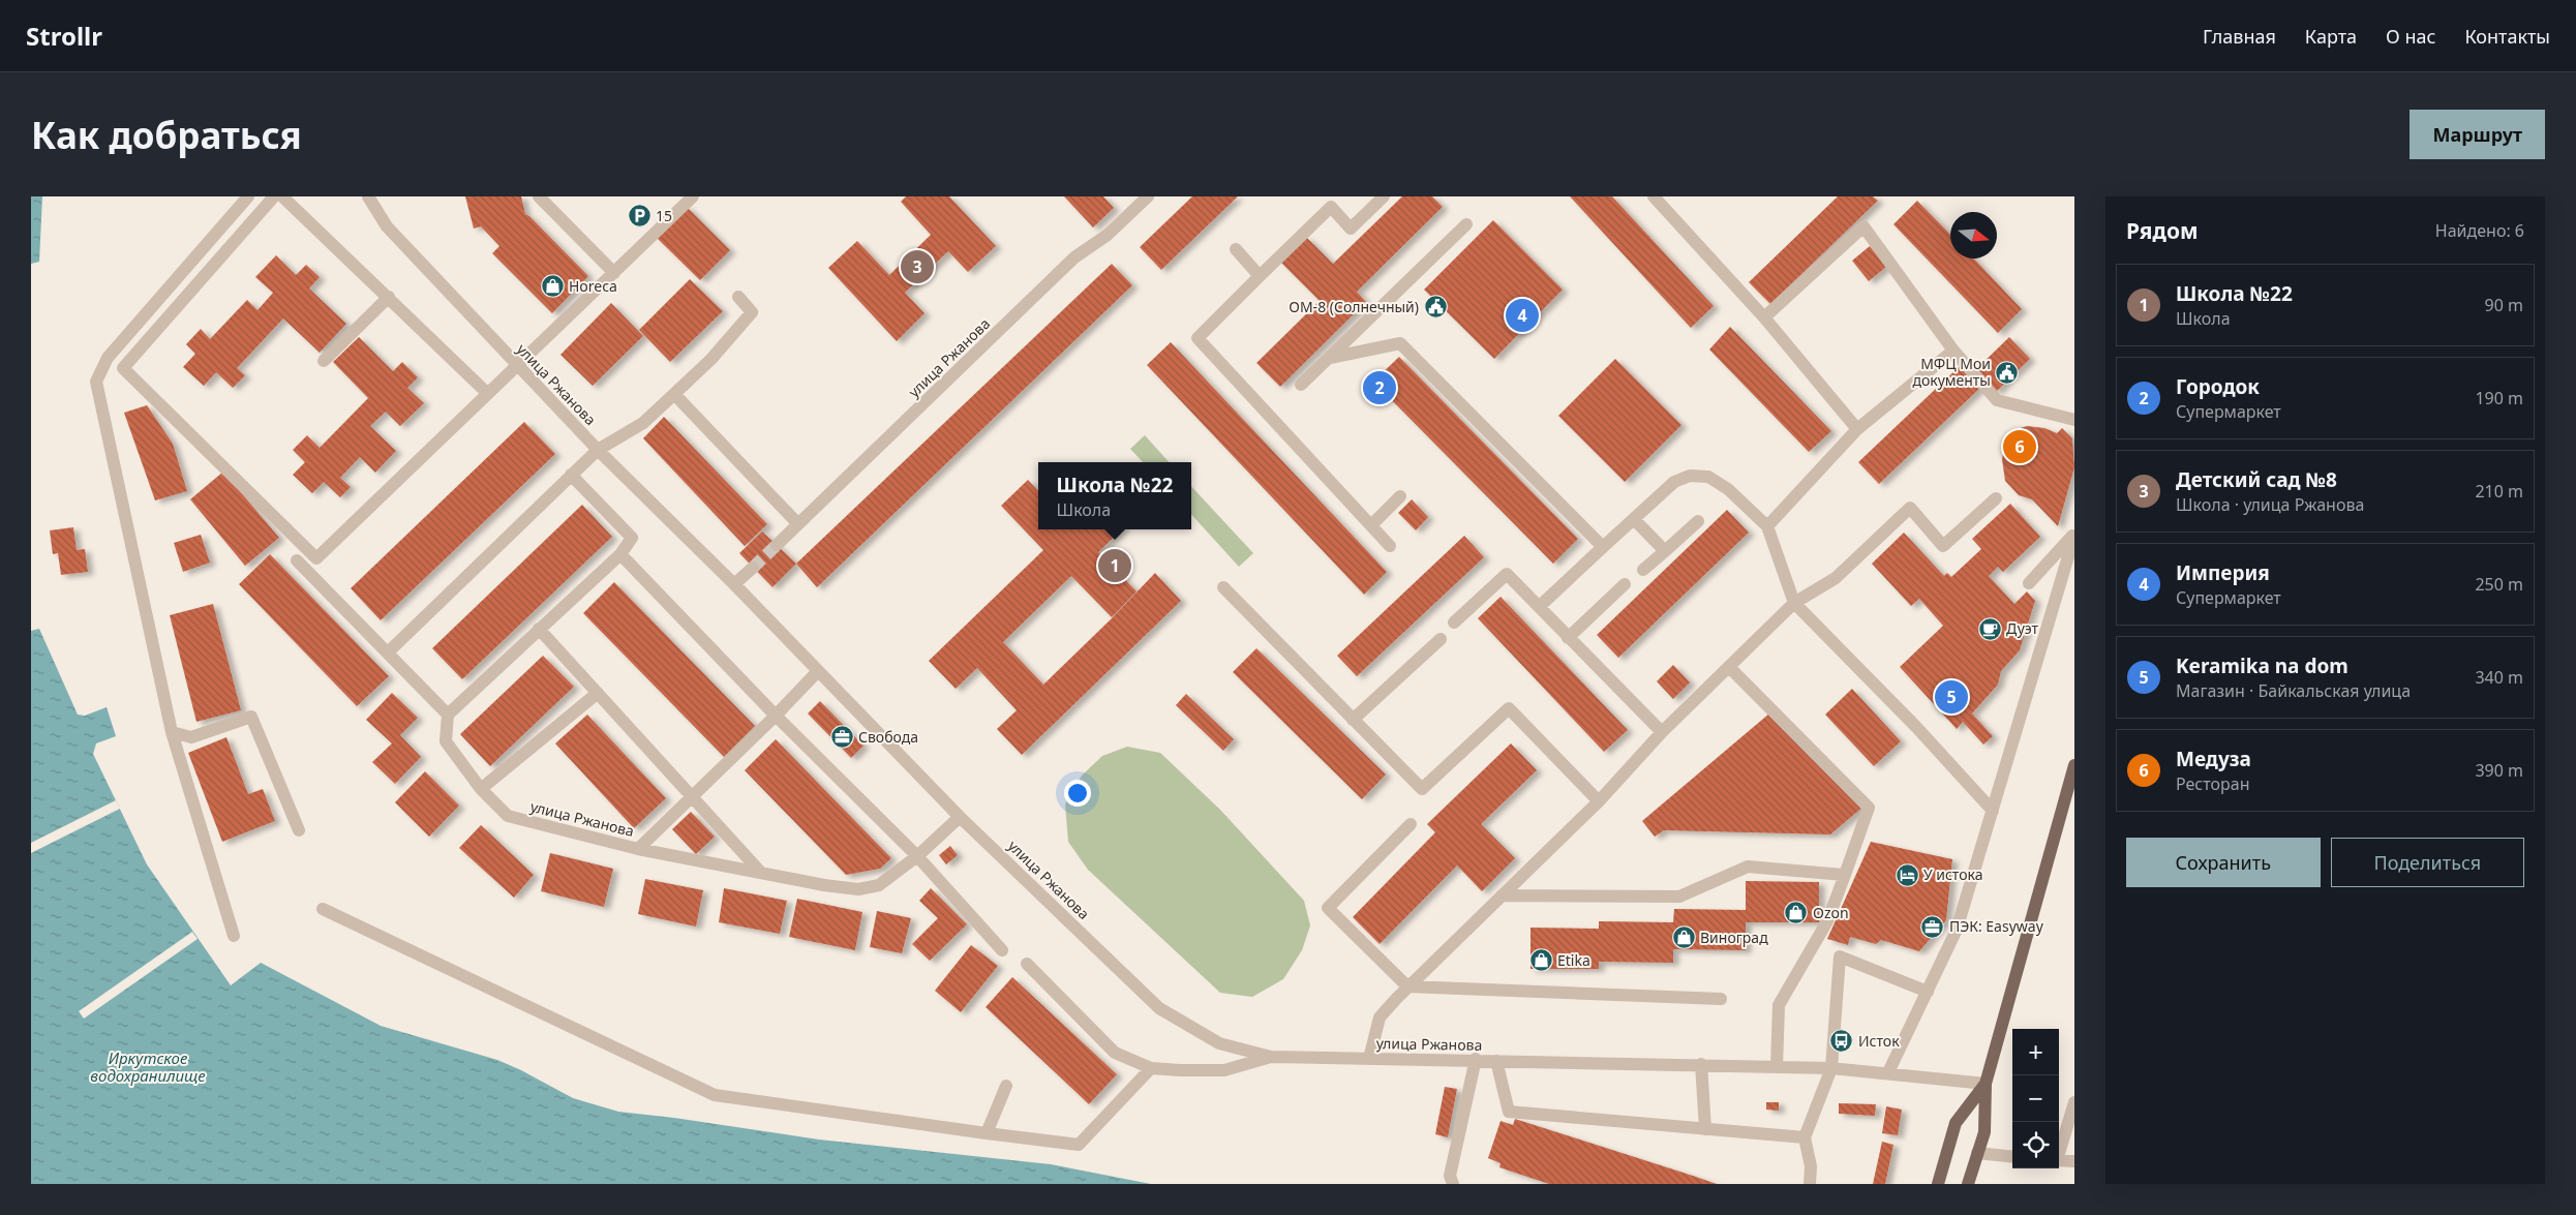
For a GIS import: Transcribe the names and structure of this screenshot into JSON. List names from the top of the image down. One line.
{"streets":{"street":["улица Ржанова"]},"water":["Иркутское водохранилище"],"places":{"parking":["15"],"shop":["Horeca","Ozon","Виноград","Etika"],"public building":["ОМ-8 (Солнечный)","МФЦ Мои документы"],"cafe":["Дуэт"],"office":["Свобода","ПЭК: Easyway"],"hotel":["У истока"],"bus stop":["Исток"]},"north":"right","page":{"header":"Strollr","nav":["Главная","Карта","О нас","Контакты"],"buttons":["Маршрут",["Сохранить","Поделиться"]],"title":"Как добраться","heading":["Рядом","Найдено: 6"],"pins":["3","4","2","6","1","5"],"list":[{"mark":"1","name":"Школа №22","note":"Школа","value":"90 m"},{"mark":"2","name":"Городок","note":"Супермаркет","value":"190 m"},{"mark":"3","name":"Детский сад №8","note":"Школа · улица Ржанова","value":"210 m"},{"mark":"4","name":"Империя","note":"Супермаркет","value":"250 m"},{"mark":"5","name":"Keramika na dom","note":"Магазин · Байкальская улица","value":"340 m"},{"mark":"6","name":"Медуза","note":"Ресторан","value":"390 m"}],"popup":["Школа №22","Школа"],"map_buttons":["+","−"]}}
